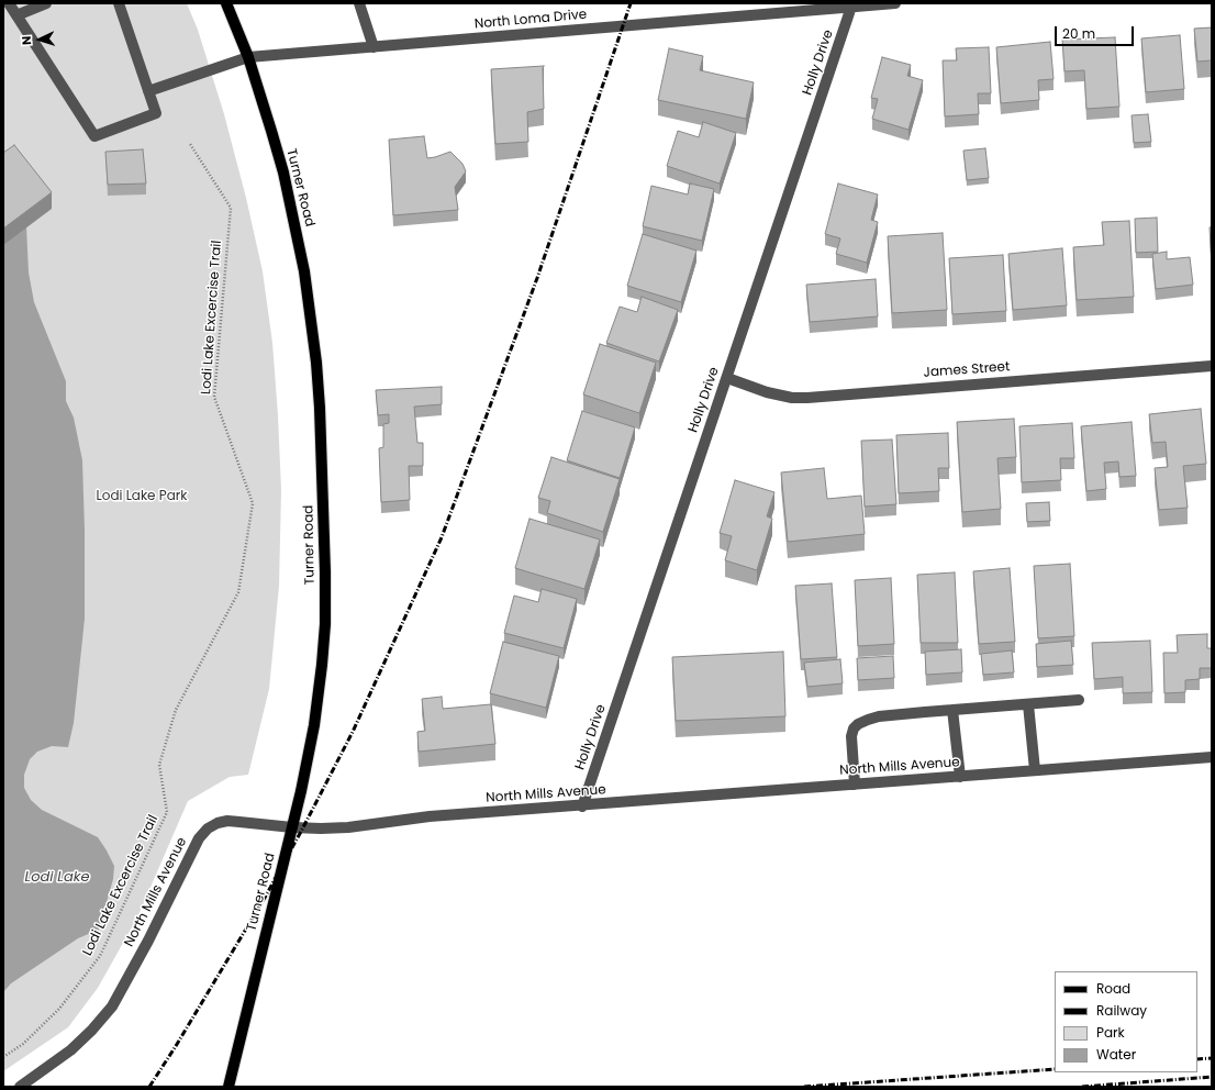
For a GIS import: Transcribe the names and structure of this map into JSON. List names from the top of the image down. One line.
{"streets":{"main road":["Turner Road"],"street":["North Loma Drive","Holly Drive","James Street","North Mills Avenue"],"path":["Lodi Lake Excercise Trail"]},"crossings":[["North Loma Drive","Holly Drive"],["North Loma Drive","Turner Road"],["Holly Drive","James Street"],["Holly Drive","North Mills Avenue"],["Turner Road","North Mills Avenue"]],"water":["Lodi Lake"],"parks":["Lodi Lake Park"],"legend":["Road","Railway","Park","Water"],"scale_bar":"20 m","north":"left"}
